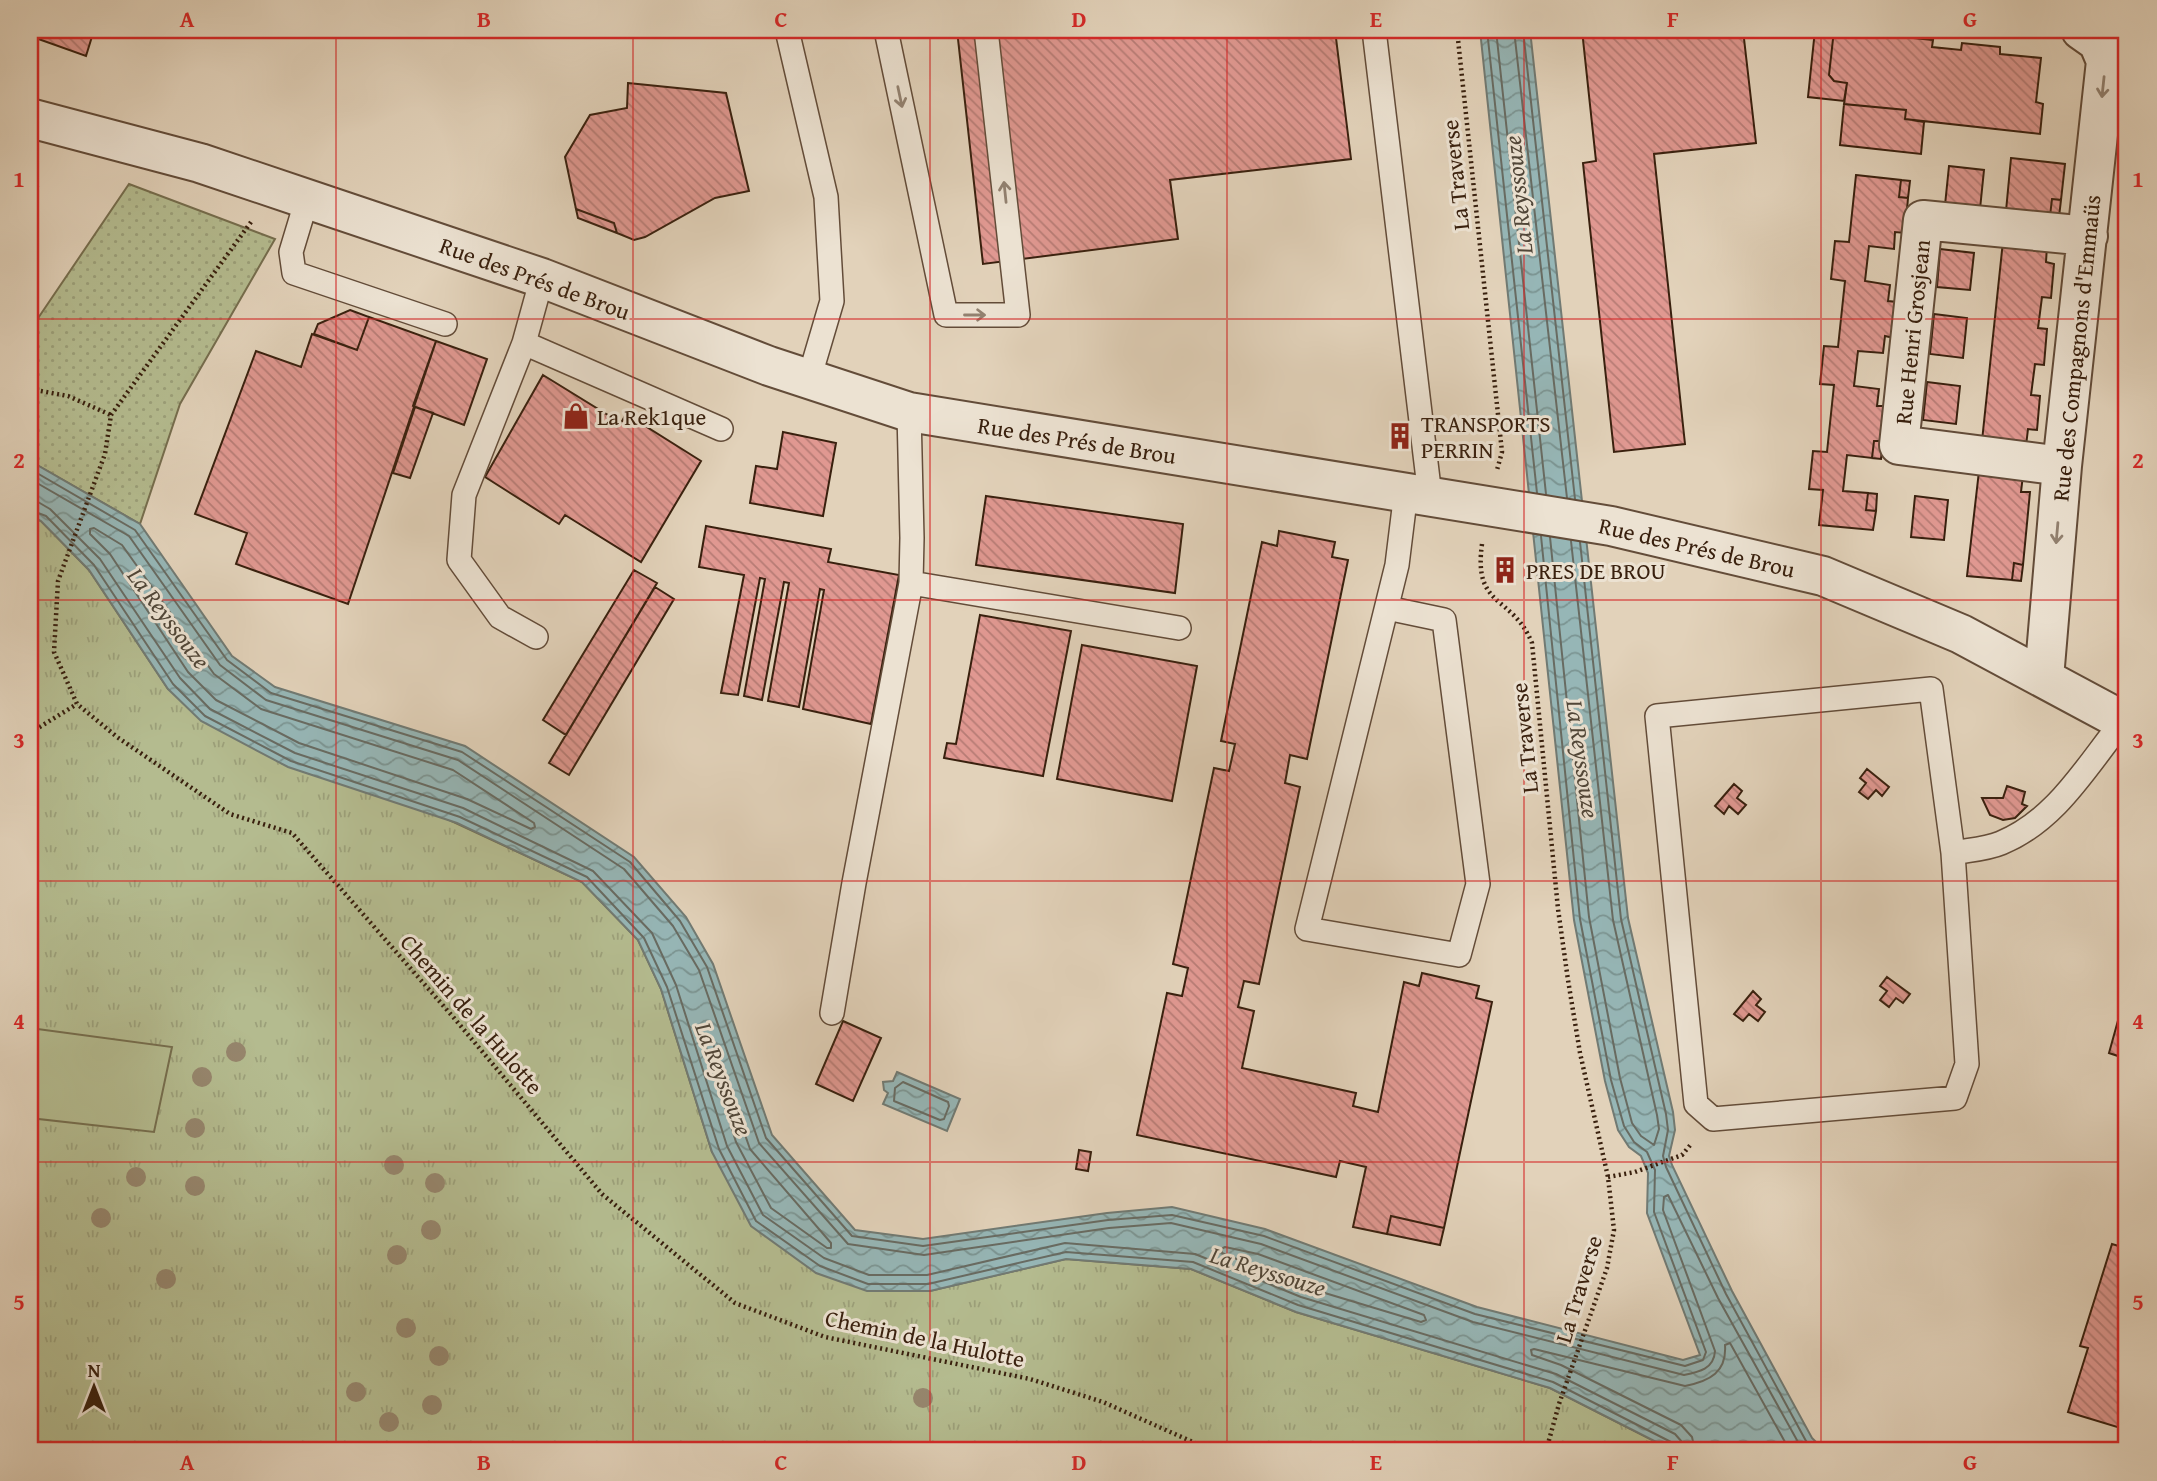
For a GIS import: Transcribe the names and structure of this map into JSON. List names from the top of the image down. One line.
{"streets":{"street":["Rue des Prés de Brou","Rue Henri Grosjean","Rue des Compagnons d'Emmaüs"],"path":["La Traverse","Chemin de la Hulotte"]},"crossings":[["La Traverse","Rue des Prés de Brou"],["Rue des Prés de Brou","Rue des Compagnons d'Emmaüs"],["Rue Henri Grosjean","Rue des Compagnons d'Emmaüs"]],"one_way":["Rue des Compagnons d'Emmaüs"],"water":["La Reyssouze"],"places":{"shop":["La Rek1que"],"building":["TRANSPORTS PERRIN","PRES DE BROU"]},"north":"top","grid":{"columns":["A","B","C","D","E","F","G"],"rows":["1","2","3","4","5"]}}
